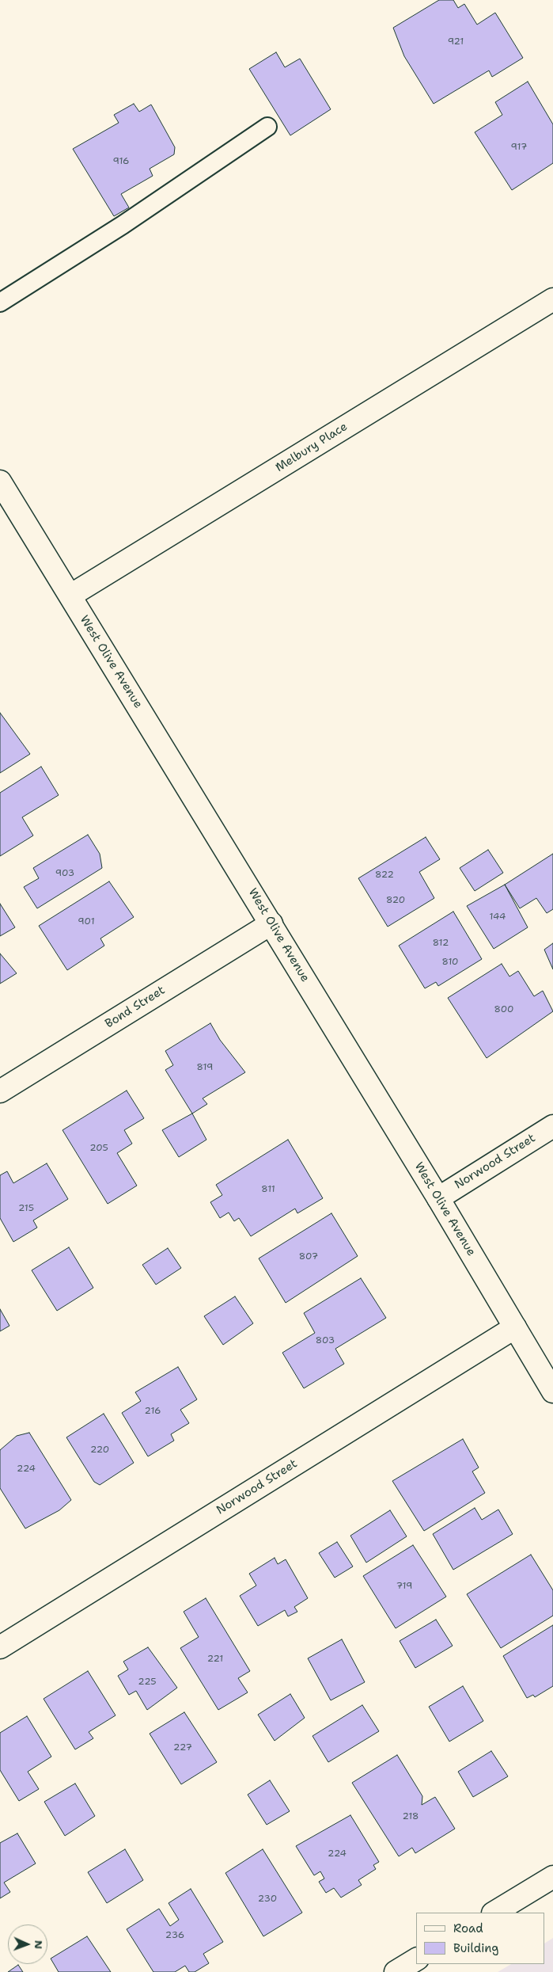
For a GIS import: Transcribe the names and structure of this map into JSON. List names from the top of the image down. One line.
{"streets":{"street":["Melbury Place","West Olive Avenue","Bond Street","Norwood Street"]},"crossings":[["Melbury Place","West Olive Avenue"],["West Olive Avenue","Bond Street"],["West Olive Avenue","Norwood Street"]],"house_numbers":["921","917","916","903","822","820","144","901","812","810","800","819","205","811","215","807","803","216","220","224","719","221","225","227","218","224","230","236"],"legend":["Road","Building"],"north":"right"}
